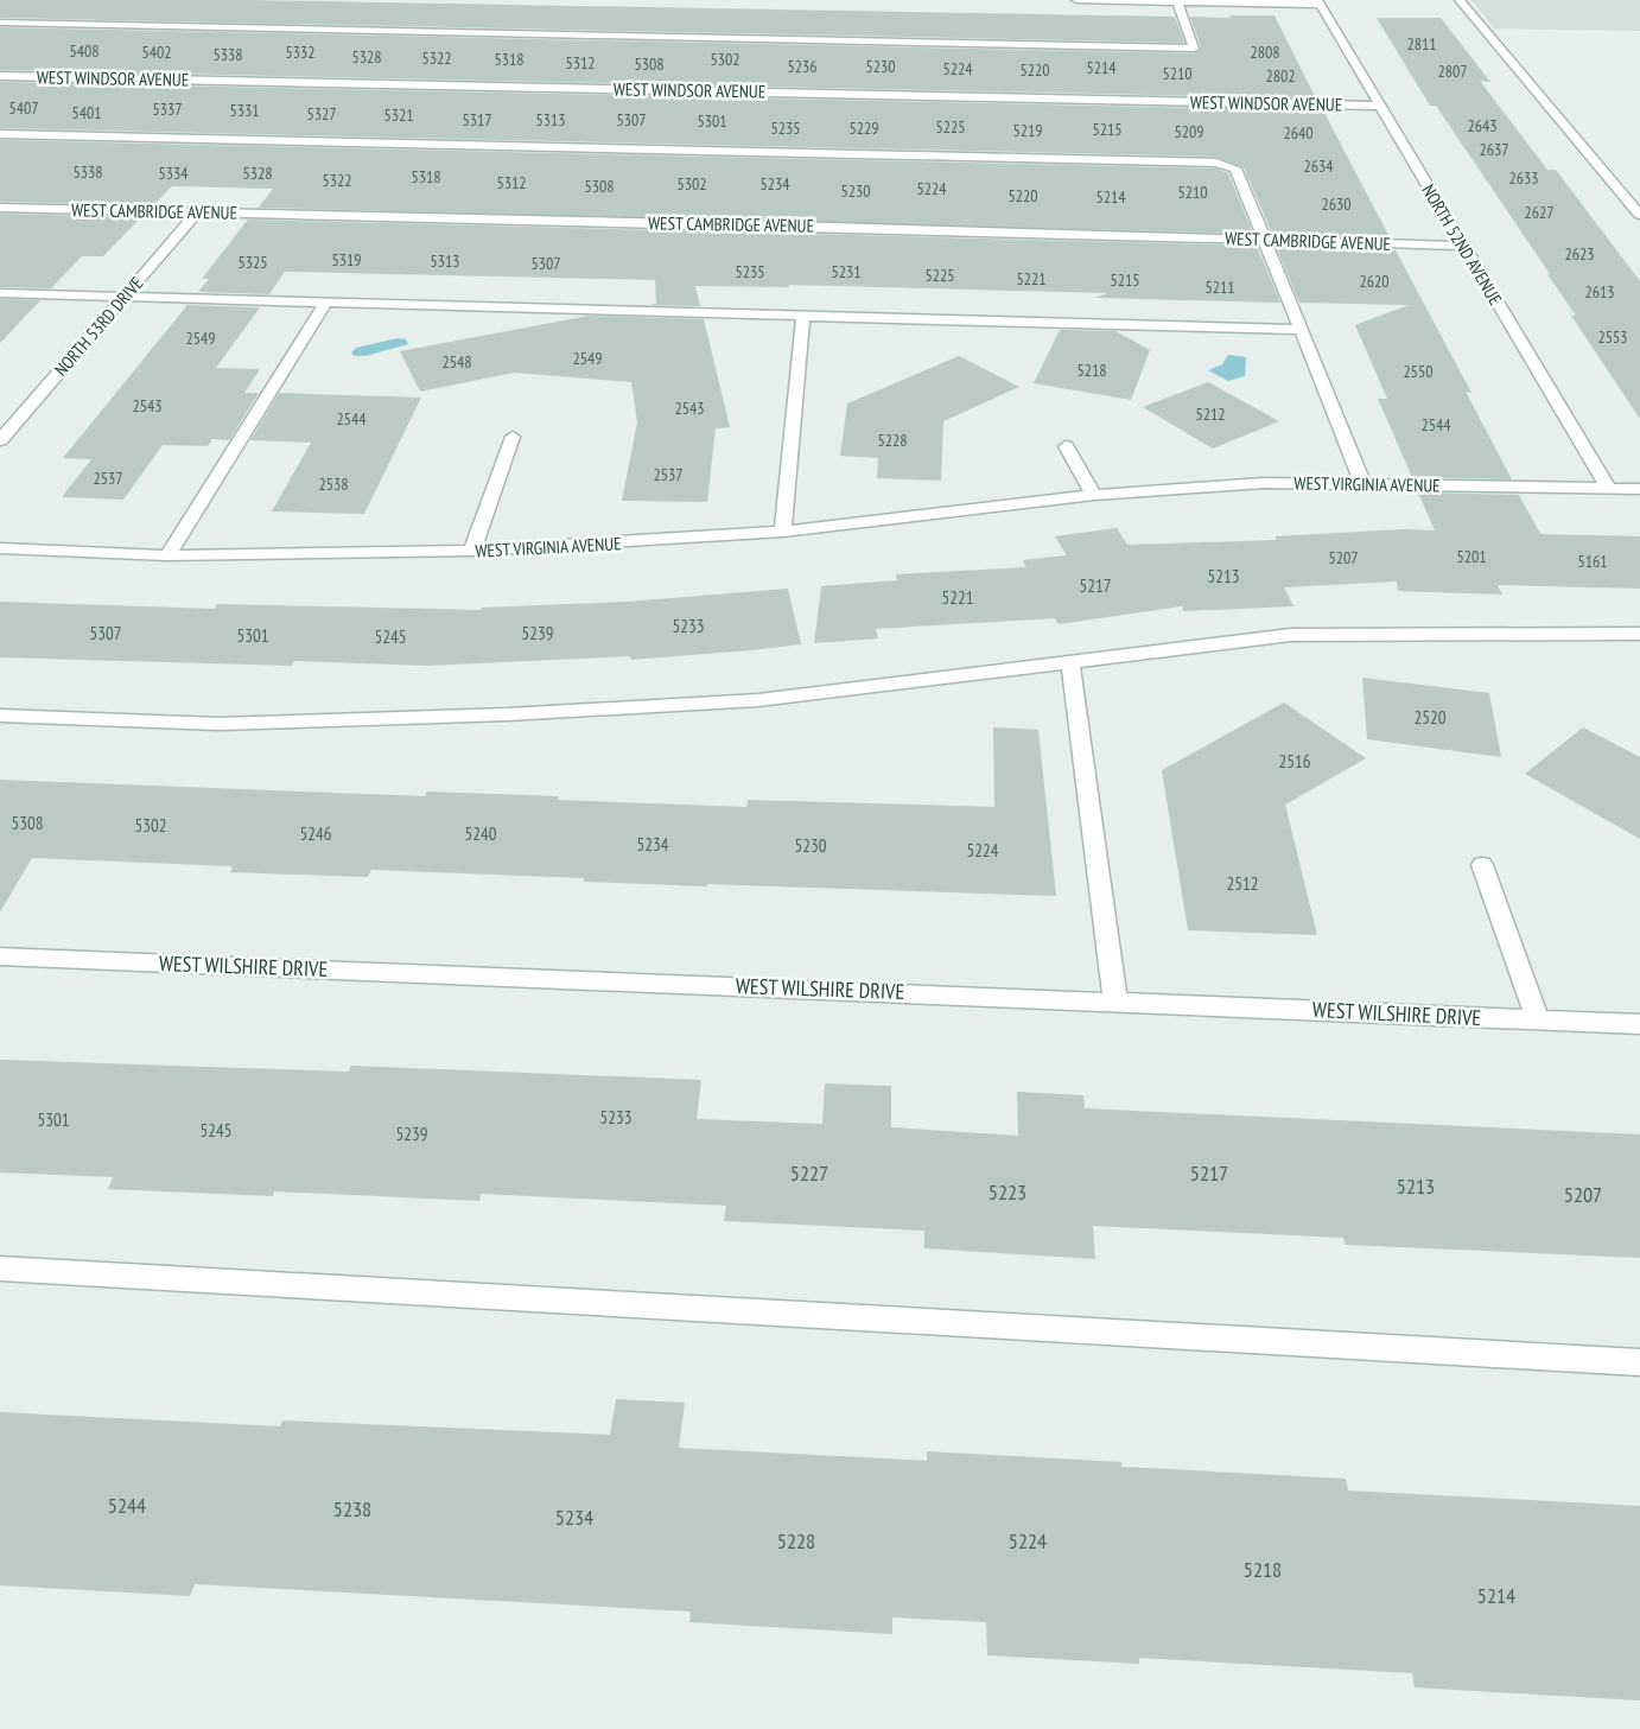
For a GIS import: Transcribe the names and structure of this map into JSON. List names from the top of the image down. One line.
{"streets":{"street":["WEST WINDSOR AVENUE","WEST CAMBRIDGE AVENUE","NORTH 52ND AVENUE","NORTH 53RD DRIVE","WEST VIRGINIA AVENUE","WEST WILSHIRE DRIVE"]},"crossings":[["WEST WINDSOR AVENUE","NORTH 52ND AVENUE"],["WEST CAMBRIDGE AVENUE","NORTH 52ND AVENUE"],["WEST CAMBRIDGE AVENUE","NORTH 53RD DRIVE"],["NORTH 52ND AVENUE","WEST VIRGINIA AVENUE"]],"house_numbers":["2811","5408","5402","5332","2808","5338","5328","5322","5318","5302","5312","5308","5236","5230","5214","5224","5220","2807","5210","2802","5407","5337","5331","5401","5327","5321","5317","5313","5307","5301","2643","5225","5235","5229","5215","5219","5209","2640","2637","2634","5338","5334","5328","5318","2633","5322","5312","5302","5234","5308","5224","5230","5210","5220","5214","2630","2627","2623","5319","5313","5325","5307","5235","5231","5225","5221","5215","2620","5211","2613","2553","2549","2549","2548","5218","2550","2543","2543","5212","2544","2544","5228","2537","2537","2538","5201","5207","5161","5213","5217","5221","5233","5307","5239","5301","5245","2520","2516","5308","5302","5246","5240","5234","5230","5224","2512","5233","5301","5245","5239","5227","5217","5213","5223","5207","5244","5238","5234","5228","5224","5218","5214"]}
